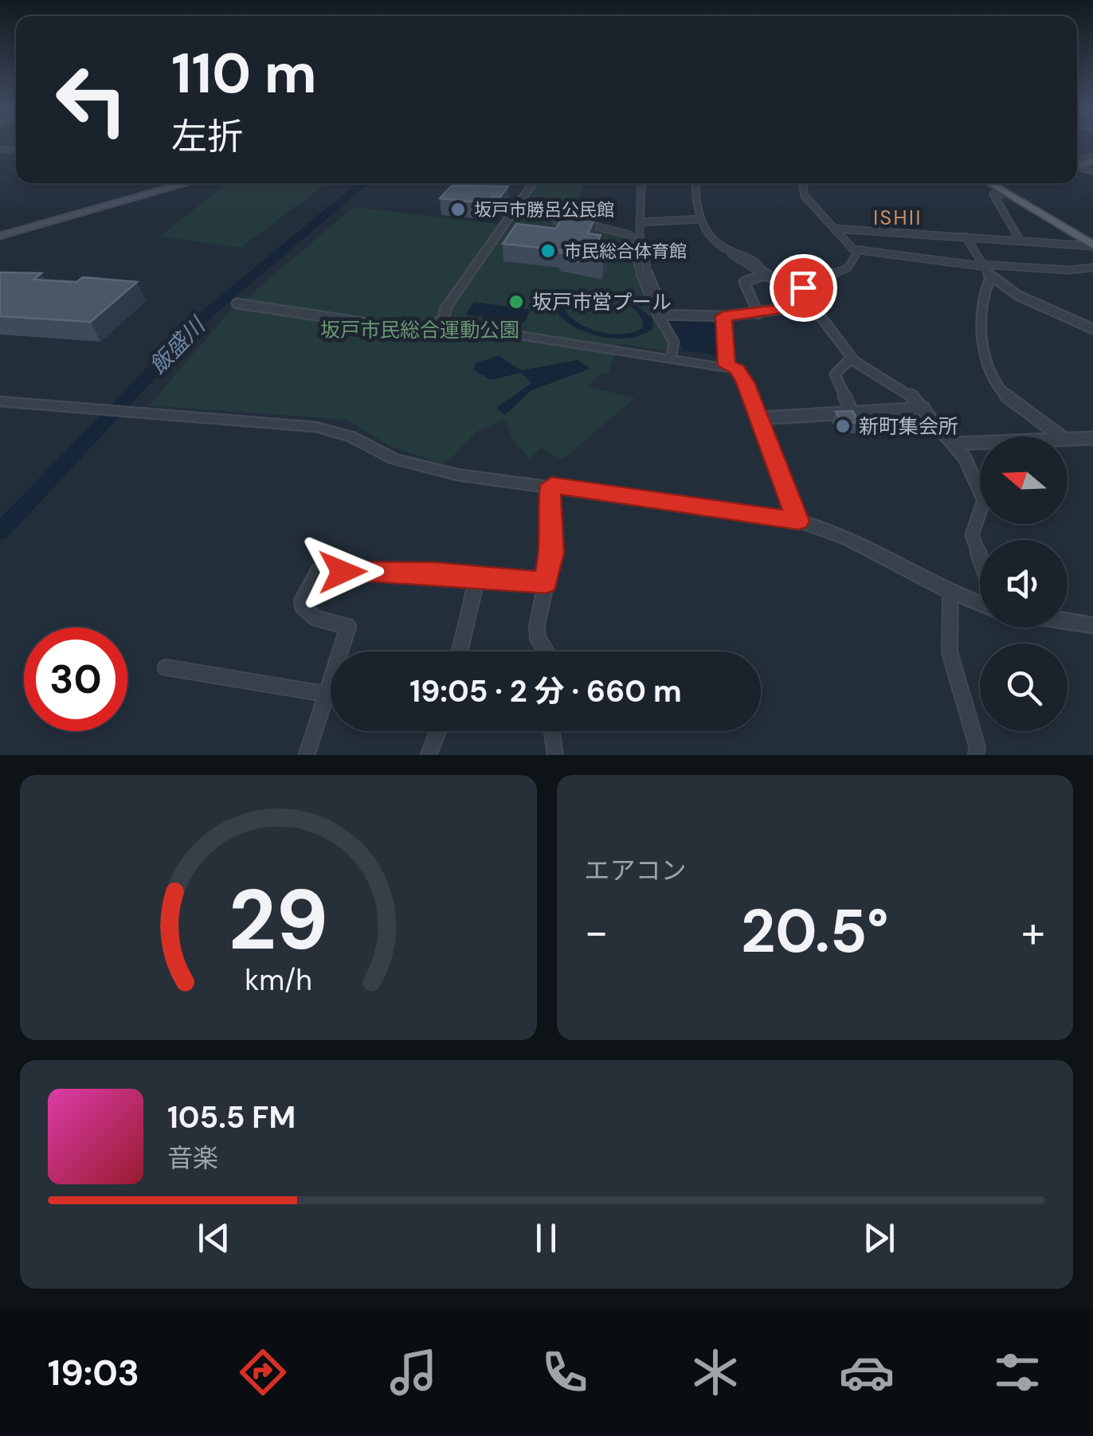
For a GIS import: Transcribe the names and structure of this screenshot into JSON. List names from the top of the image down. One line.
{"districts":["ISHII"],"water":["飯盛川"],"parks":["坂戸市民総合運動公園"],"places":["坂戸市勝呂公民館","市民総合体育館","坂戸市営プール","新町集会所"],"north":"left","page":{"turn":["110 m","左折"],"limit":"30","trip":"19:05 · 2 分 · 660 m","tile":"エアコン","heat":["−","20.5°","+"],"song":["105.5 FM","音楽"],"tabs":"19:03","gauge":["29","km/h"]}}
